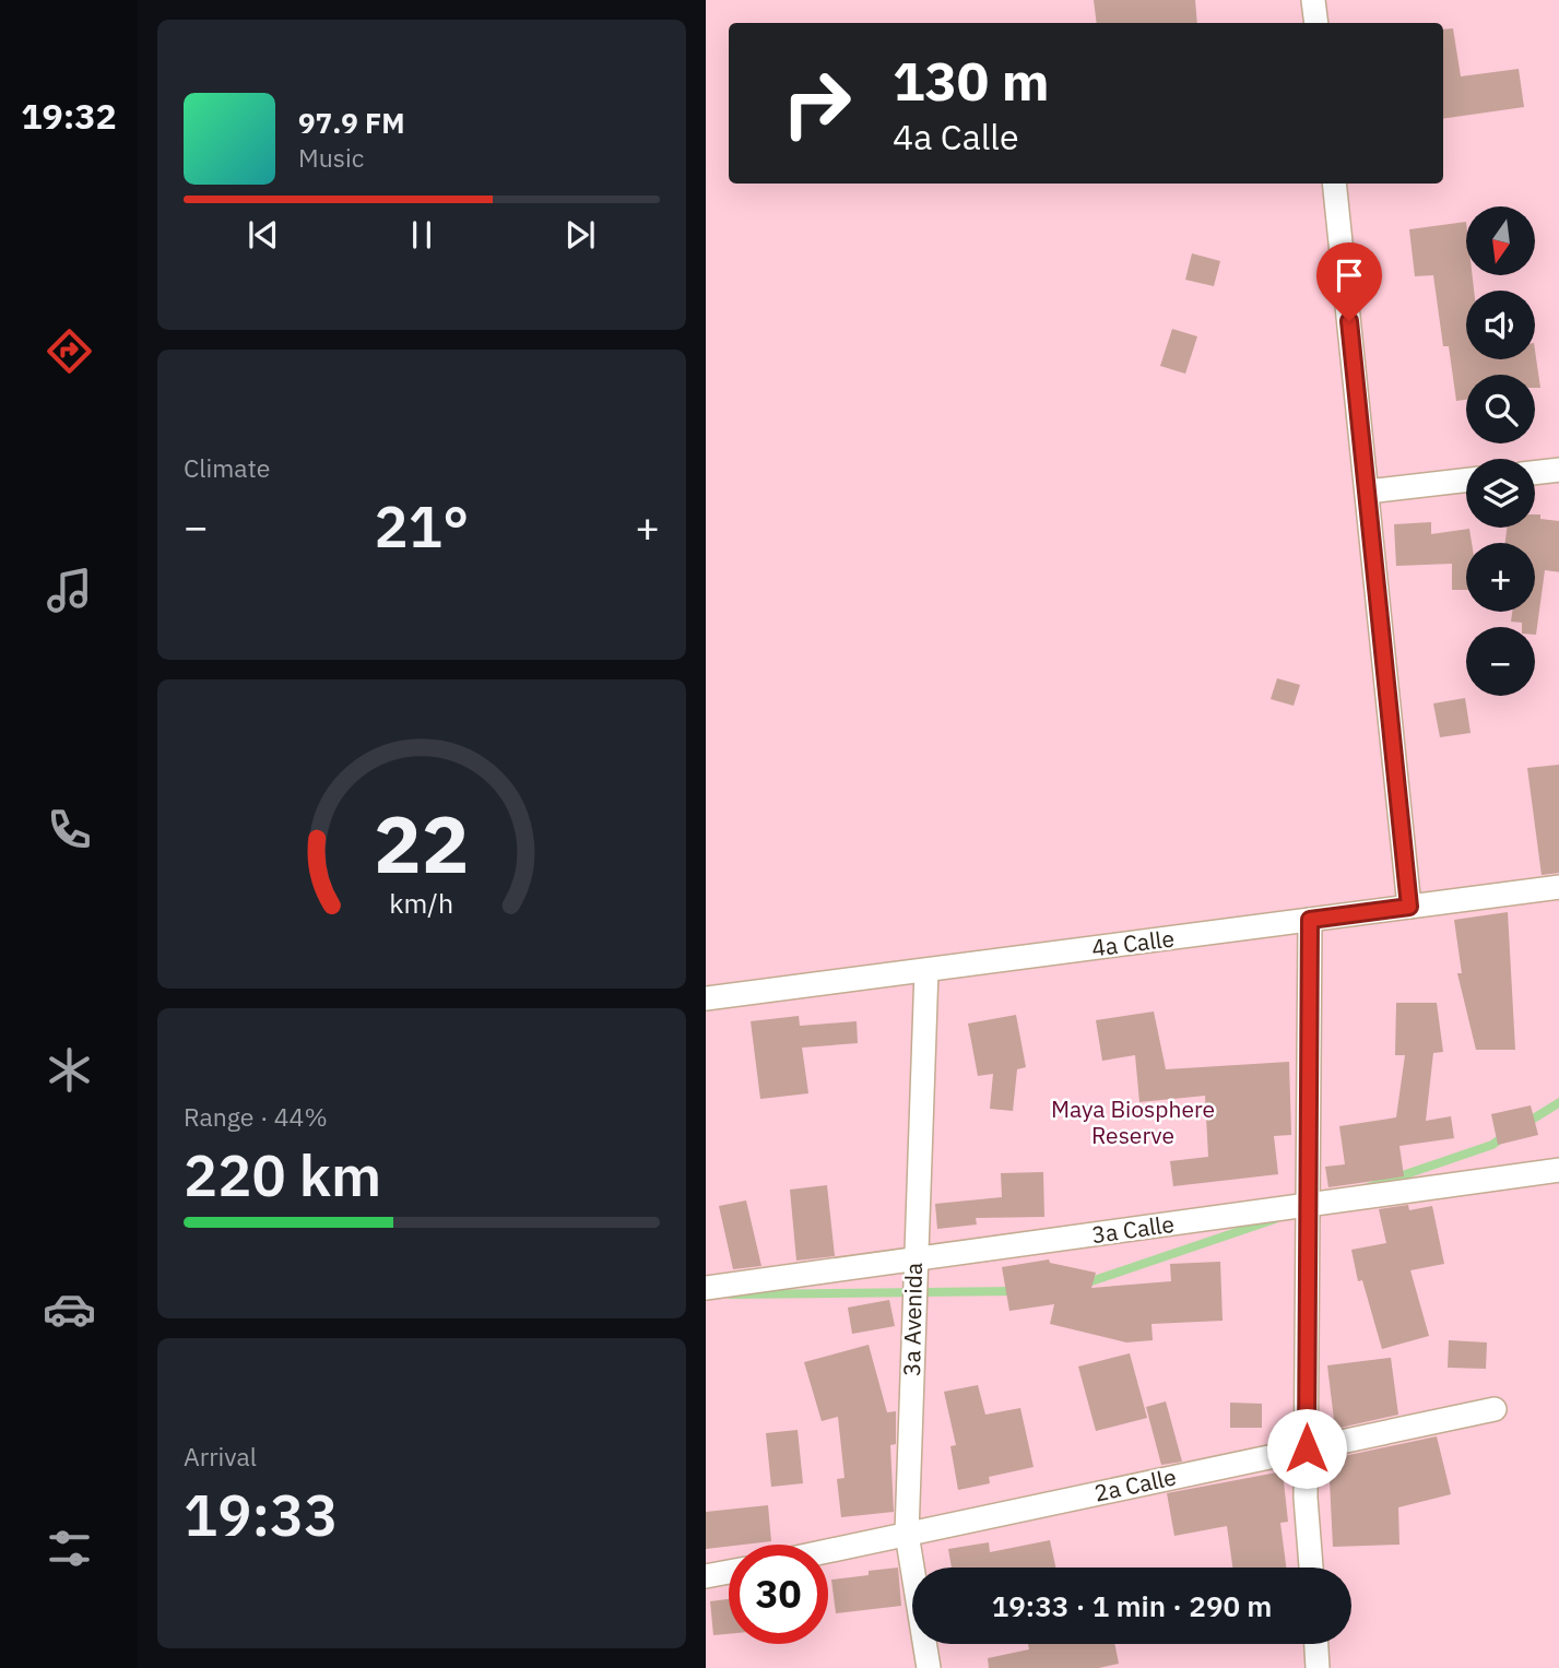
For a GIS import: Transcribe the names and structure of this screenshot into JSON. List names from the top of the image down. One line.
{"streets":{"street":["4a Calle","3a Calle","3a Avenida","2a Calle"]},"crossings":[["4a Calle","3a Avenida"],["3a Calle","3a Avenida"],["3a Avenida","2a Calle"]],"parks":["Maya Biosphere Reserve"],"north":"bottom","page":{"tabs":"19:32","turn":["130 m","4a Calle"],"song":["97.9 FM","Music"],"map_buttons":["+","−"],"tile":["Climate",["Range · 44%","220 km"],["Arrival","19:33"]],"heat":["−","21°","+"],"limit":"30","trip":"19:33 · 1 min · 290 m","gauge":["22","km/h"]}}
